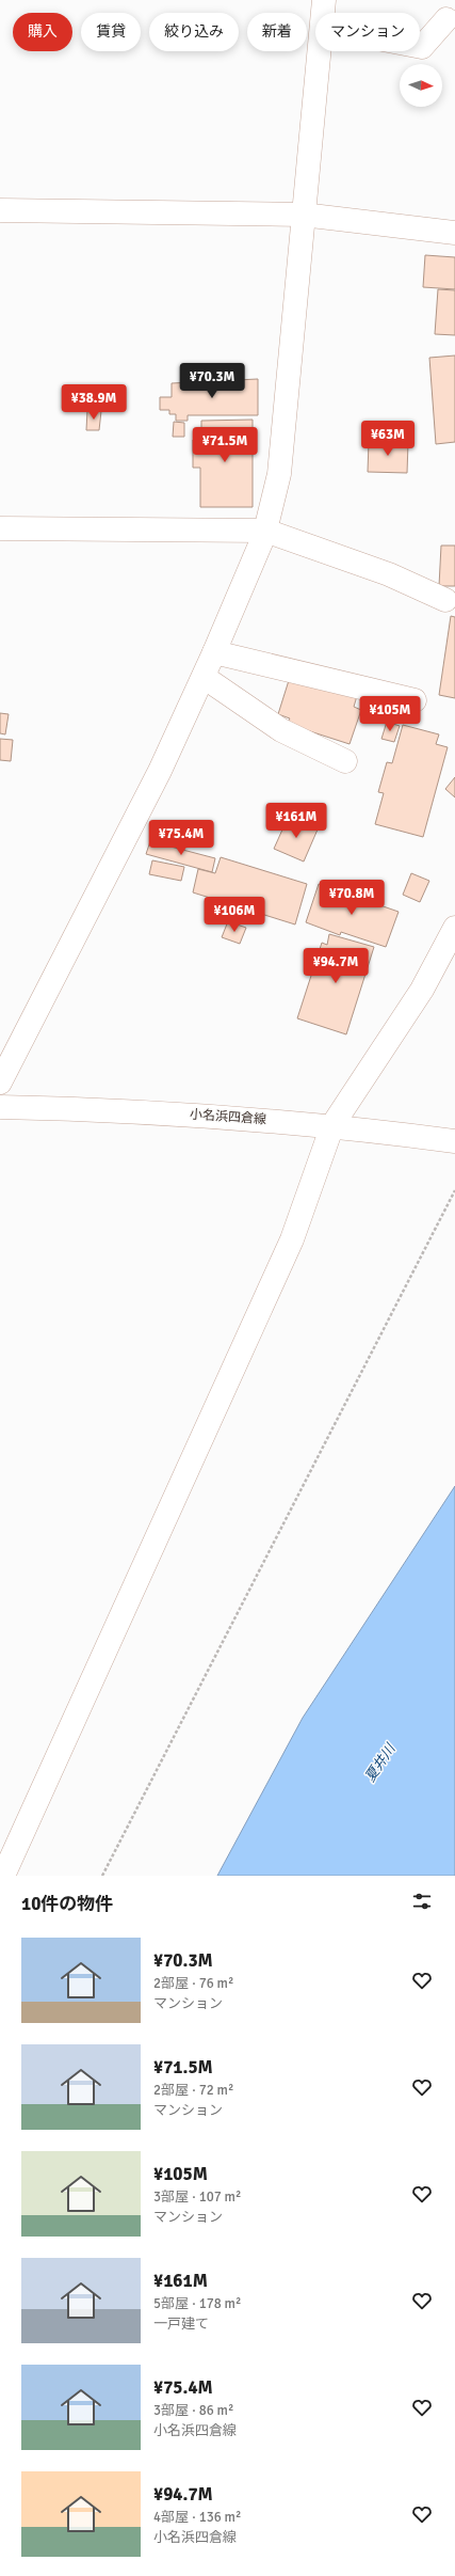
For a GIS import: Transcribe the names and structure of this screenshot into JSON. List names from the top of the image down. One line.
{"streets":{"street":["小名浜四倉線"]},"water":["夏井川"],"north":"right","page":{"chip":["購入","賃貸","絞り込み","新着","マンション"],"price":["¥70.3M","¥38.9M","¥63M","¥71.5M","¥105M","¥161M","¥75.4M","¥70.8M","¥106M","¥94.7M"],"heading":"10件の物件","list":[{"name":"¥70.3M","note":"2部屋 · 76 m² · マンション"},{"name":"¥71.5M","note":"2部屋 · 72 m² · マンション"},{"name":"¥105M","note":"3部屋 · 107 m² · マンション"},{"name":"¥161M","note":"5部屋 · 178 m² · 一戸建て"},{"name":"¥75.4M","note":"3部屋 · 86 m² · 小名浜四倉線"},{"name":"¥94.7M","note":"4部屋 · 136 m² · 小名浜四倉線"}]}}
